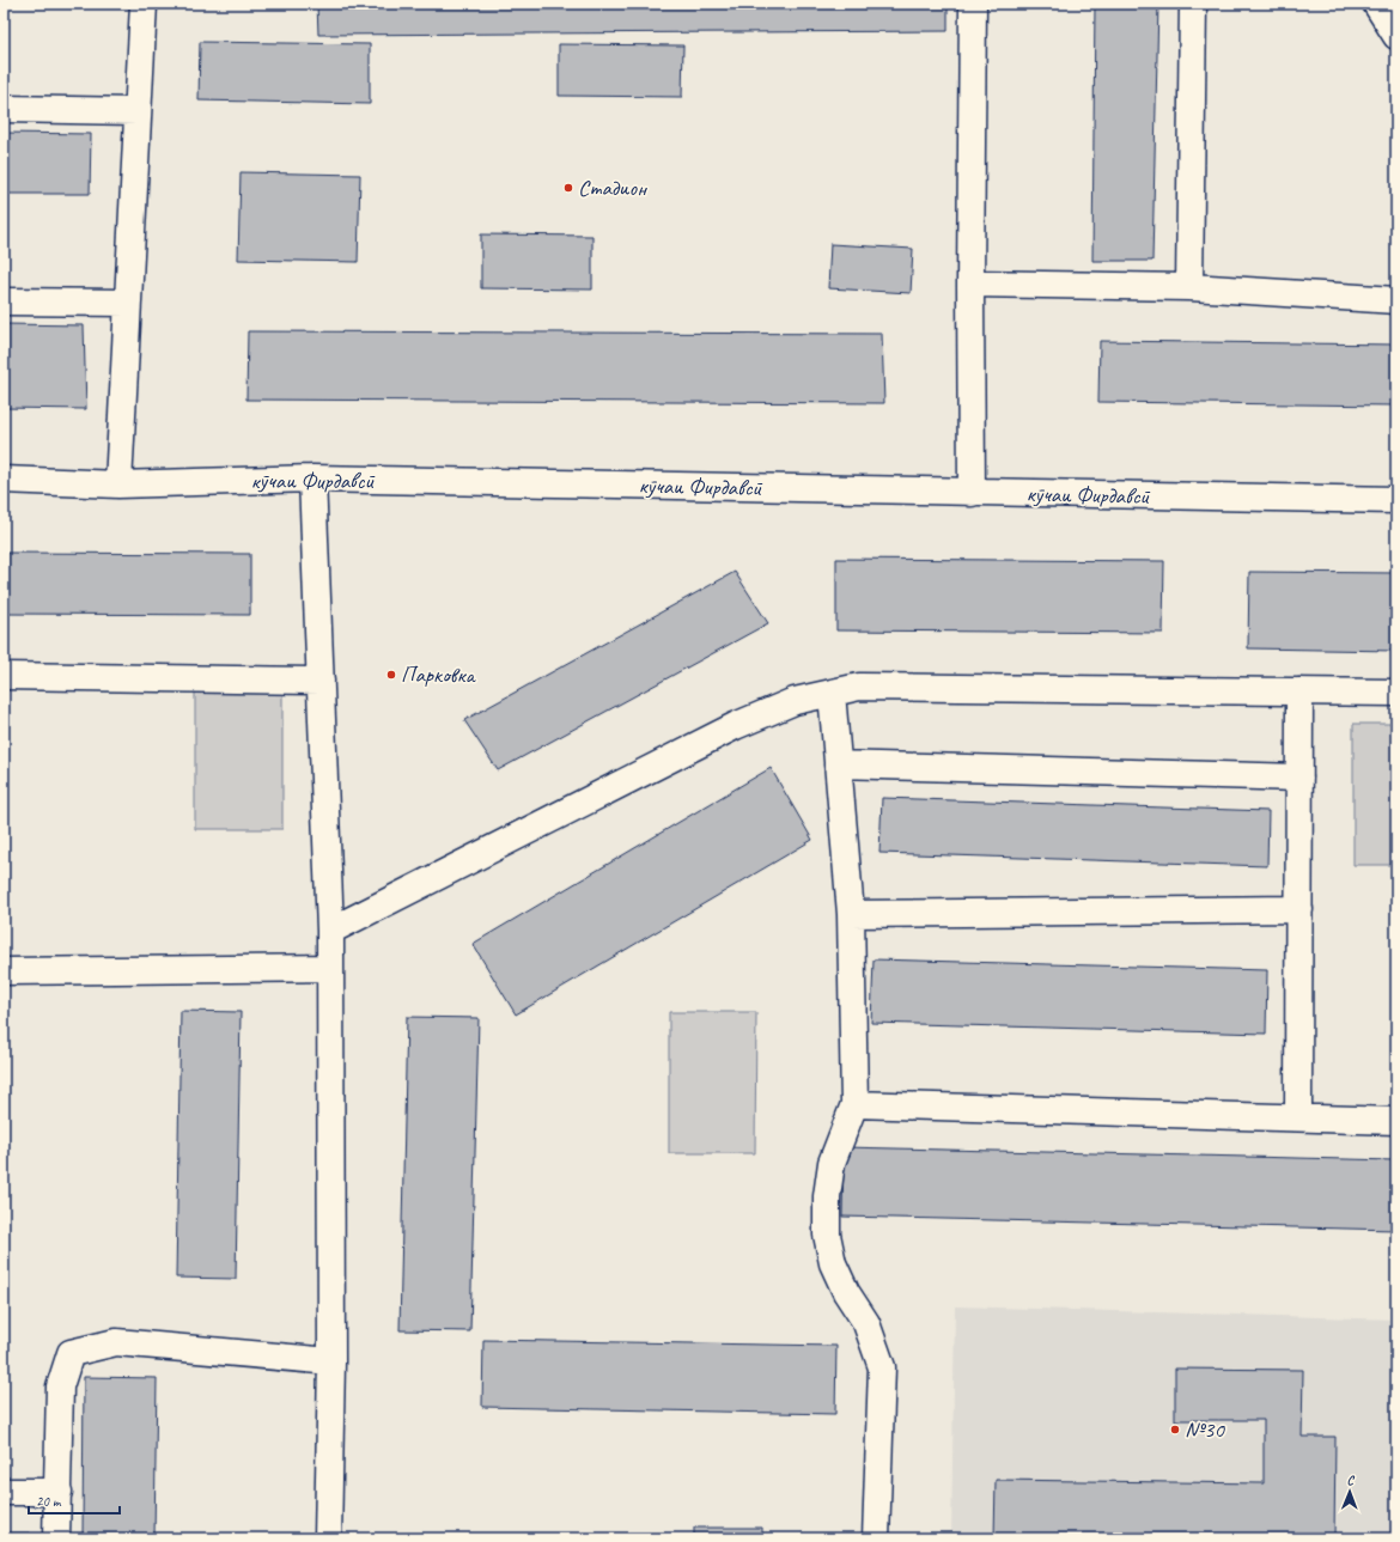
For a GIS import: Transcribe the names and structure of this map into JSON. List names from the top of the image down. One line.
{"streets":{"street":["кӯчаи Фирдавсӣ"]},"places":["Стадион","Парковка","№30"],"scale_bar":"20 m","north":"top"}
